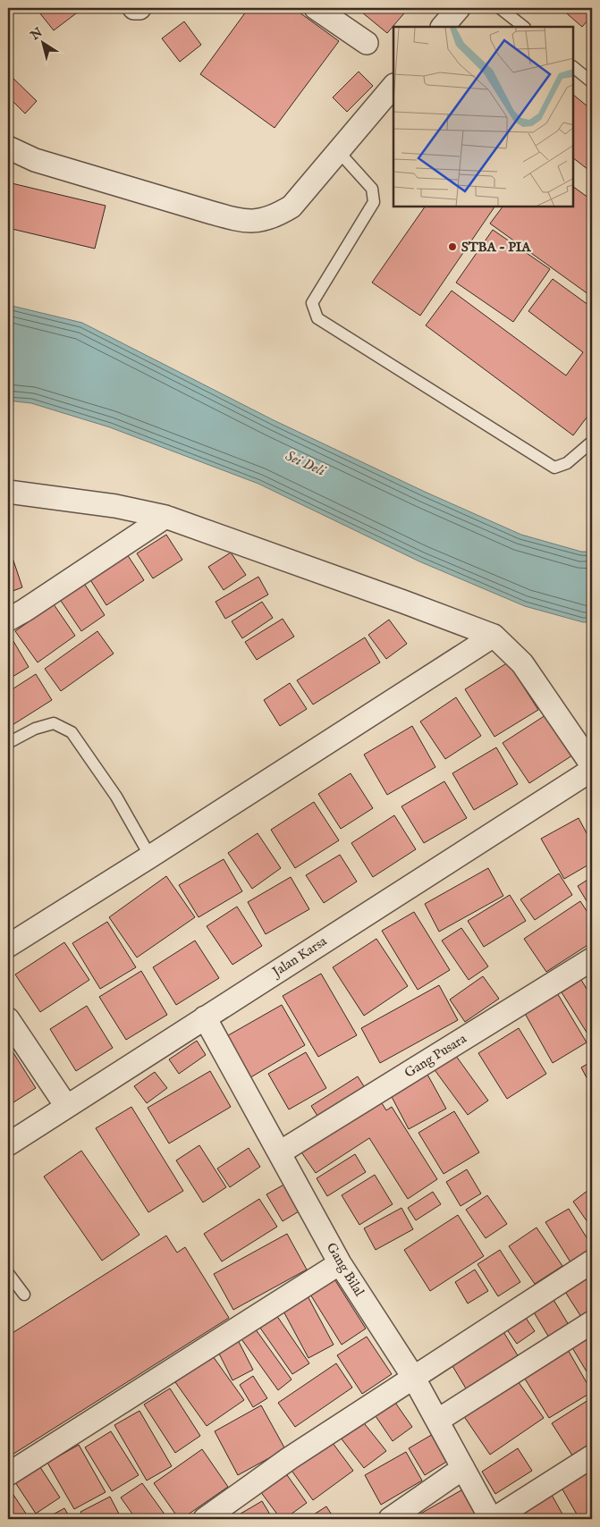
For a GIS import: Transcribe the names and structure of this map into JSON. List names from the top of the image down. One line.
{"streets":{"street":["Jalan Karsa","Gang Pusara","Gang Bilal"]},"crossings":[["Jalan Karsa","Gang Bilal"],["Gang Pusara","Gang Bilal"]],"water":["Sei Deli"],"places":["STBA - PIA"],"north":"top left"}
